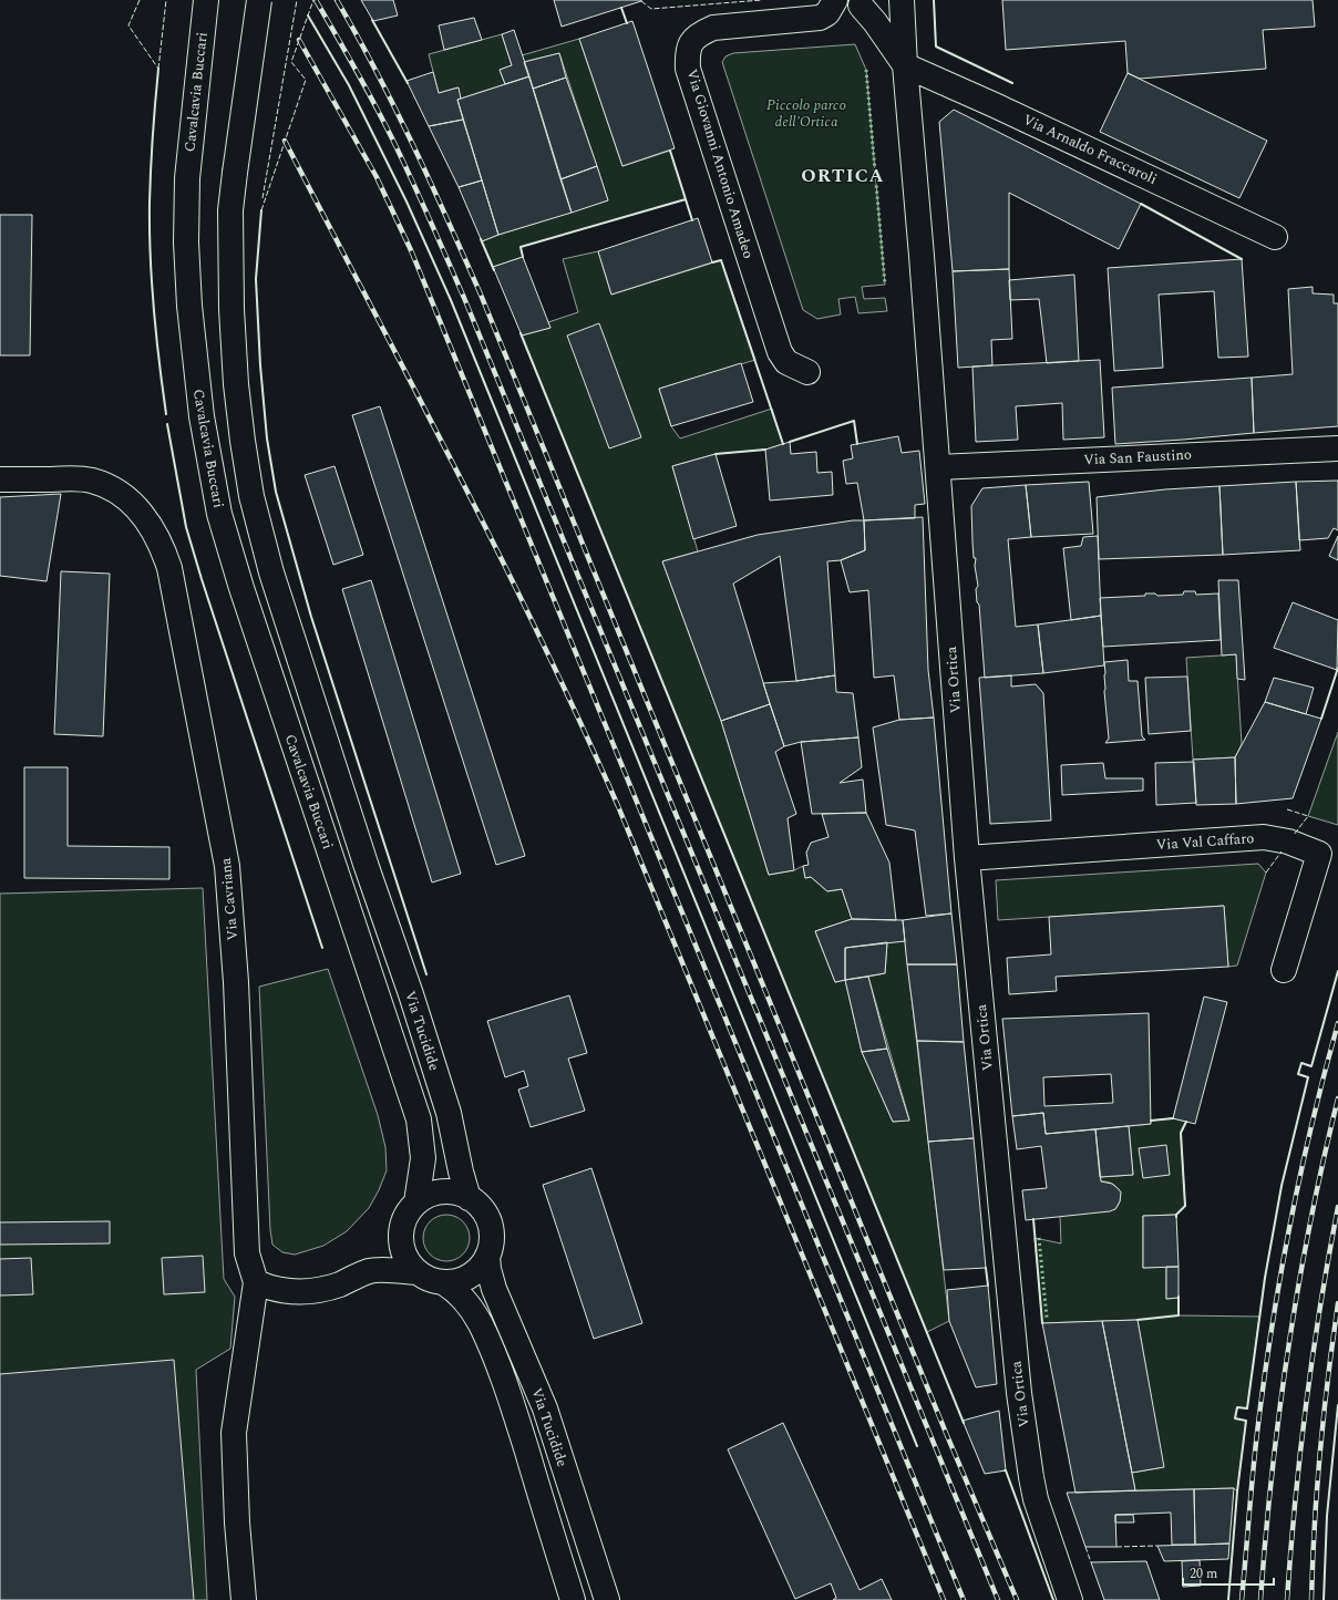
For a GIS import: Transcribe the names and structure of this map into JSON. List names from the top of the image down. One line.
{"streets":{"street":["Cavalcavia Buccari","Via Arnaldo Fraccaroli","Via Giovanni Antonio Amadeo","Via San Faustino","Via Ortica","Via Val Caffaro","Via Cavriana","Via Tucidide"]},"crossings":[["Cavalcavia Buccari","Via Tucidide"],["Via Arnaldo Fraccaroli","Via Giovanni Antonio Amadeo"],["Via Giovanni Antonio Amadeo","Via San Faustino"],["Via Giovanni Antonio Amadeo","Via Ortica"],["Via San Faustino","Via Ortica"],["Via Ortica","Via Val Caffaro"]],"districts":["ORTICA"],"parks":["Piccolo parco dell'Ortica"],"scale_bar":"20 m"}
